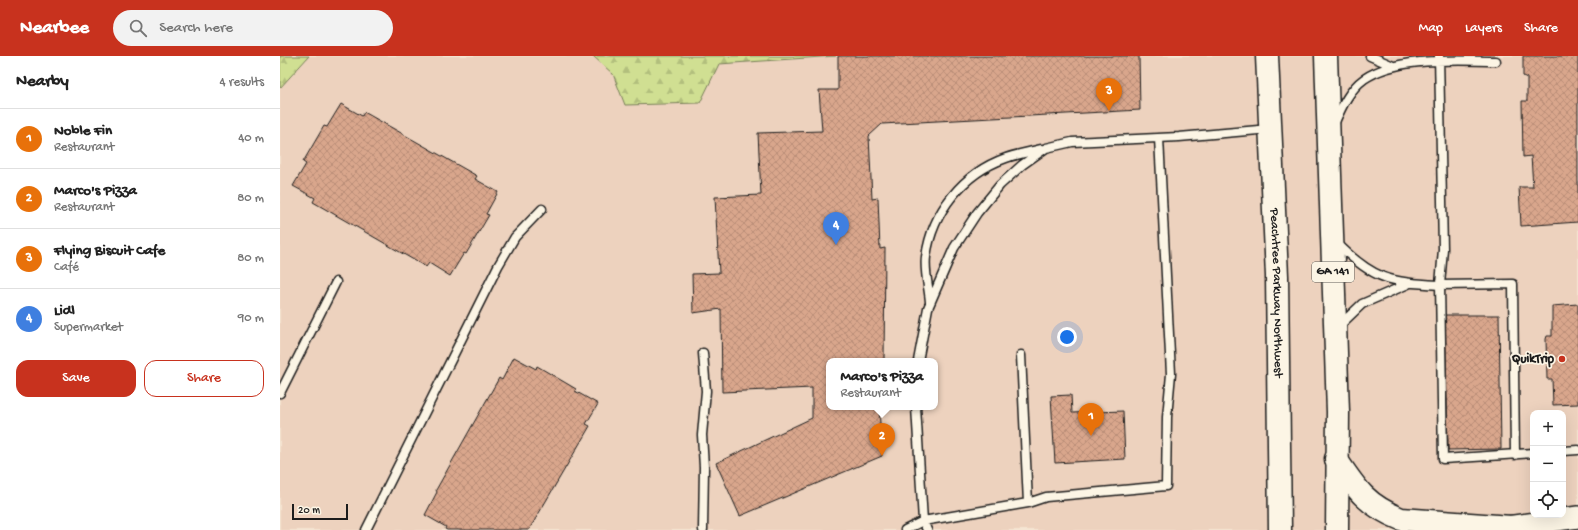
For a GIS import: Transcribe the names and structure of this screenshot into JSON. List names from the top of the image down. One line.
{"streets":{"highway":["GA 141","Peachtree Parkway Northwest"]},"places":["QuikTrip"],"scale_bar":"20 m","page":{"header":"Nearbee","search":"Search here","nav":["Map","Layers","Share"],"heading":["Nearby","4 results"],"pins":["3","4","1","2"],"list":[{"mark":"1","name":"Noble Fin","note":"Restaurant","value":"40 m"},{"mark":"2","name":"Marco's Pizza","note":"Restaurant","value":"80 m"},{"mark":"3","name":"Flying Biscuit Cafe","note":"Café","value":"80 m"},{"mark":"4","name":"Lidl","note":"Supermarket","value":"90 m"}],"buttons":["Save","Share"],"popup":["Marco's Pizza","Restaurant"],"map_buttons":["+","−"],"scale":"20 m"}}
